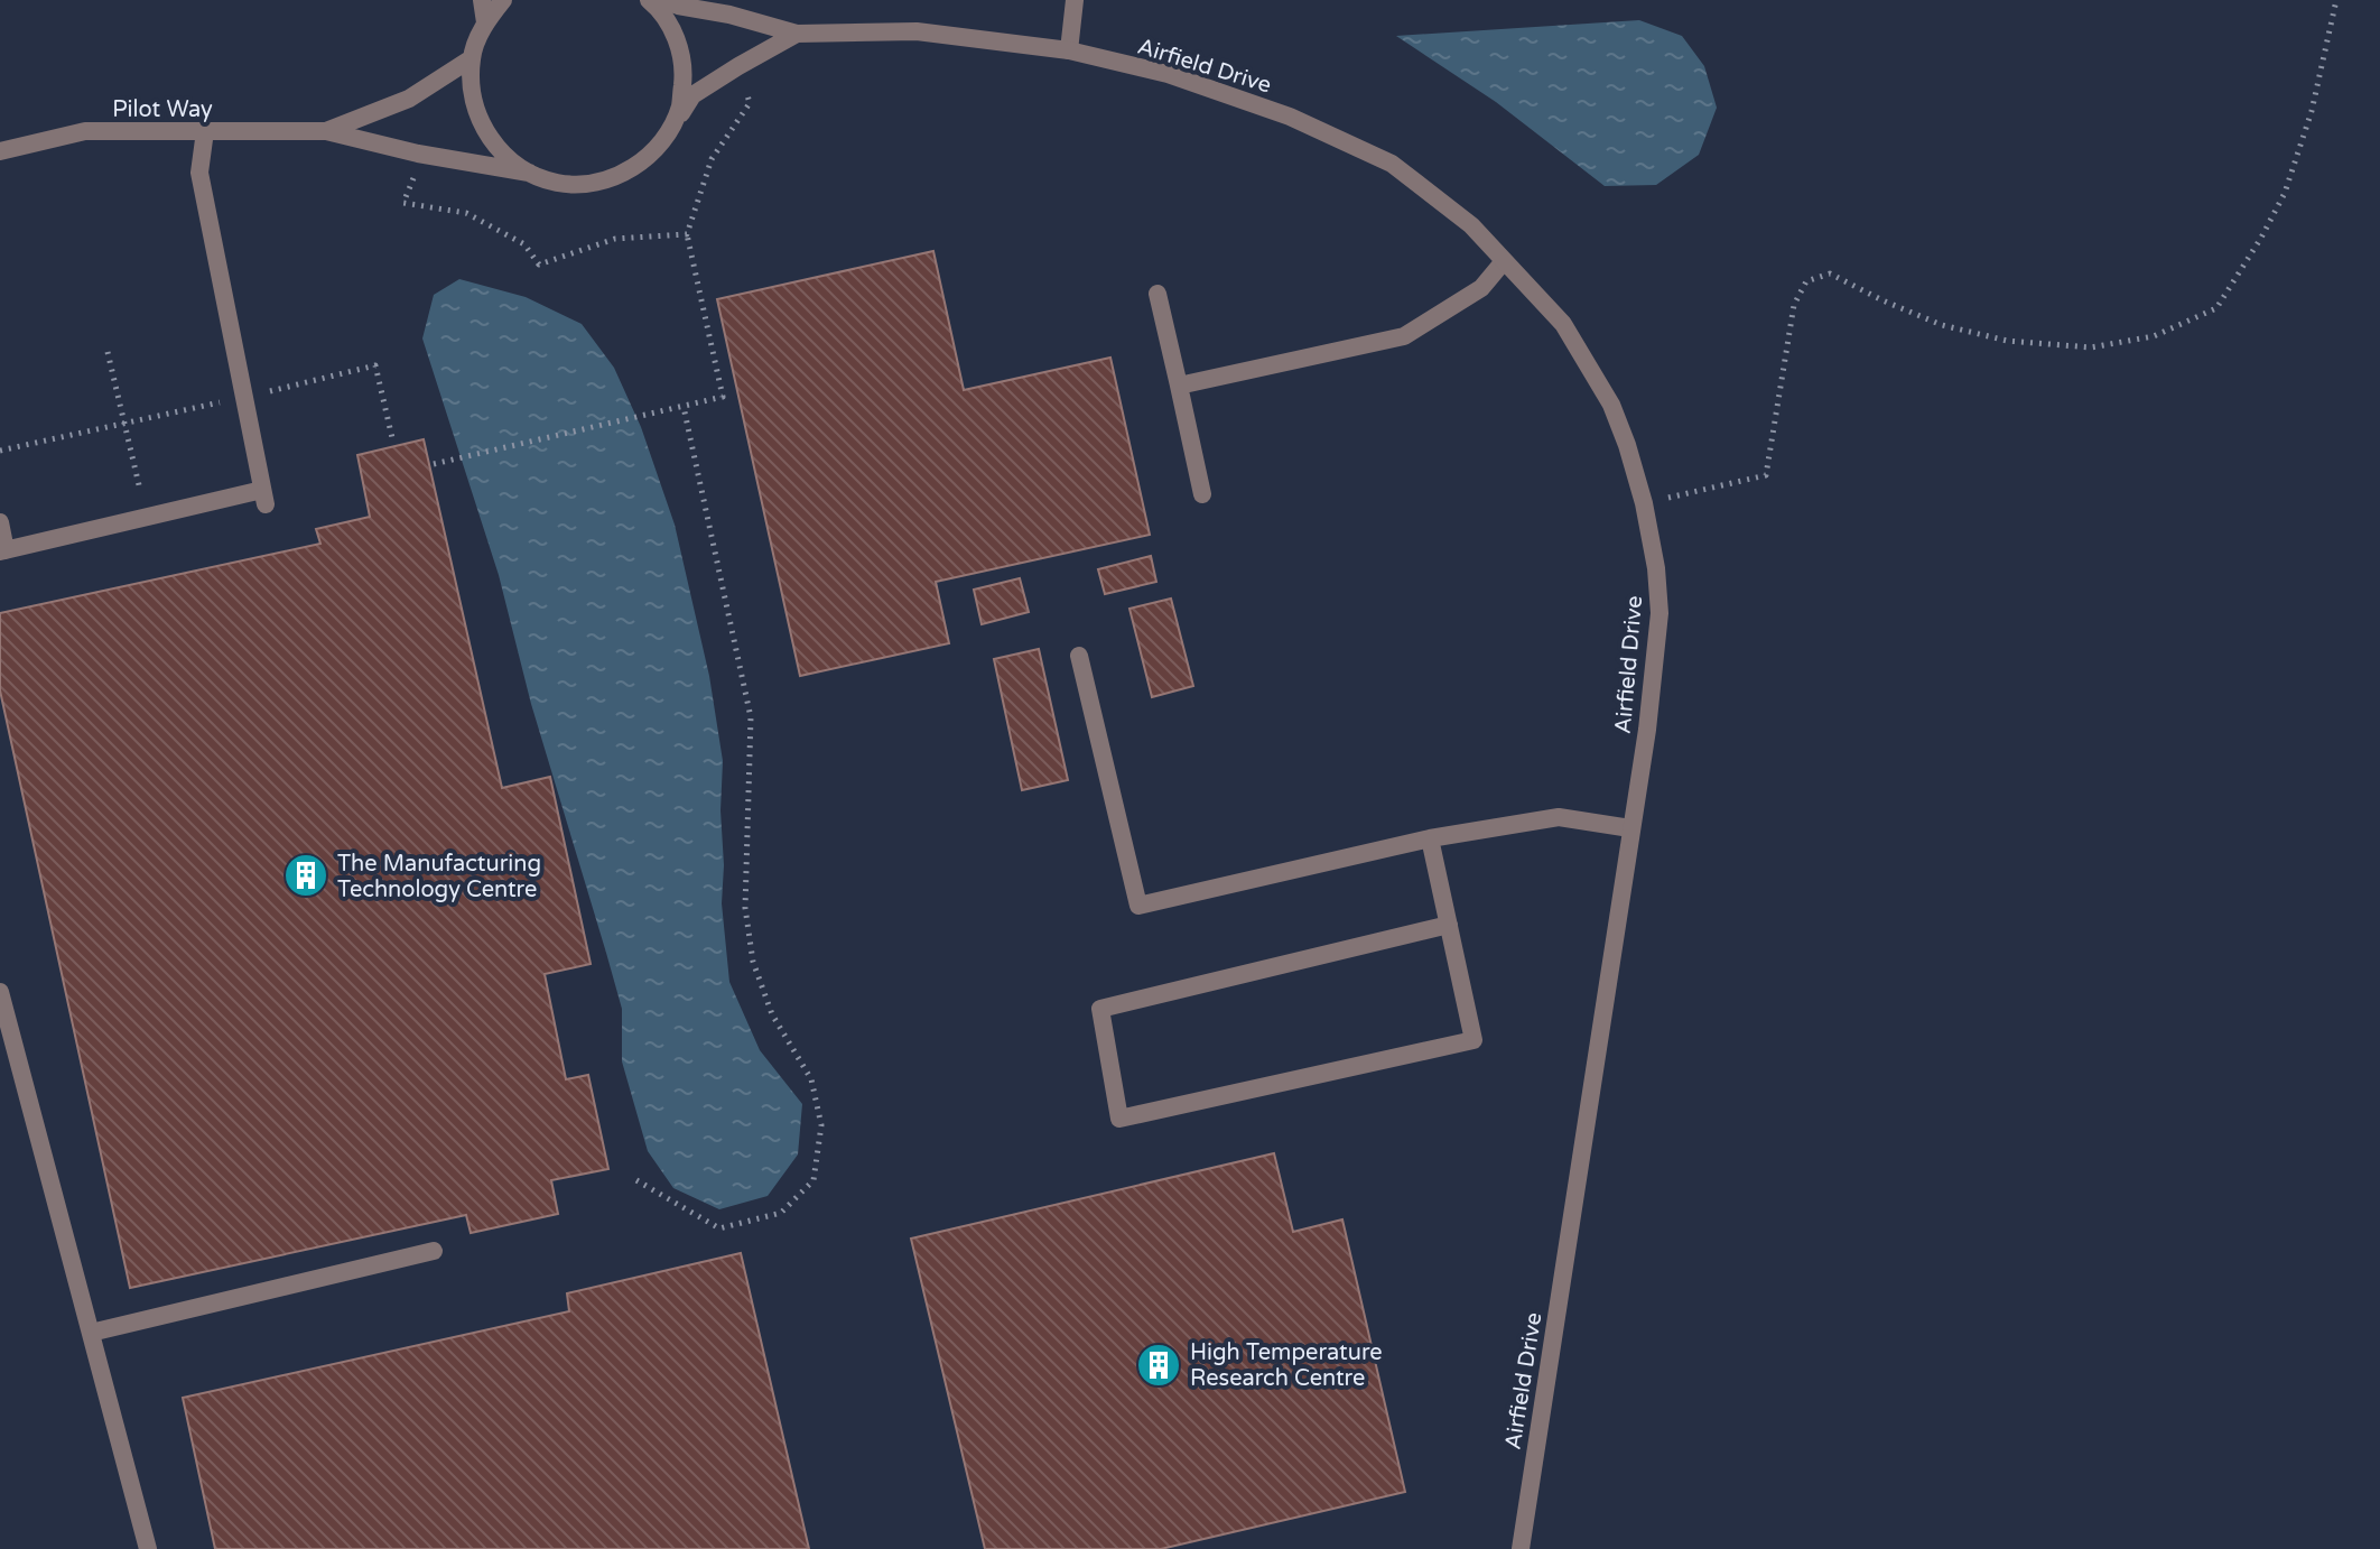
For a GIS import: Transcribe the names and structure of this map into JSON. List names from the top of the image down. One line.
{"streets":{"street":["Airfield Drive","Pilot Way"]},"crossings":[["Airfield Drive","Pilot Way"]],"places":{"building":["The Manufacturing Technology Centre","High Temperature Research Centre"]}}
